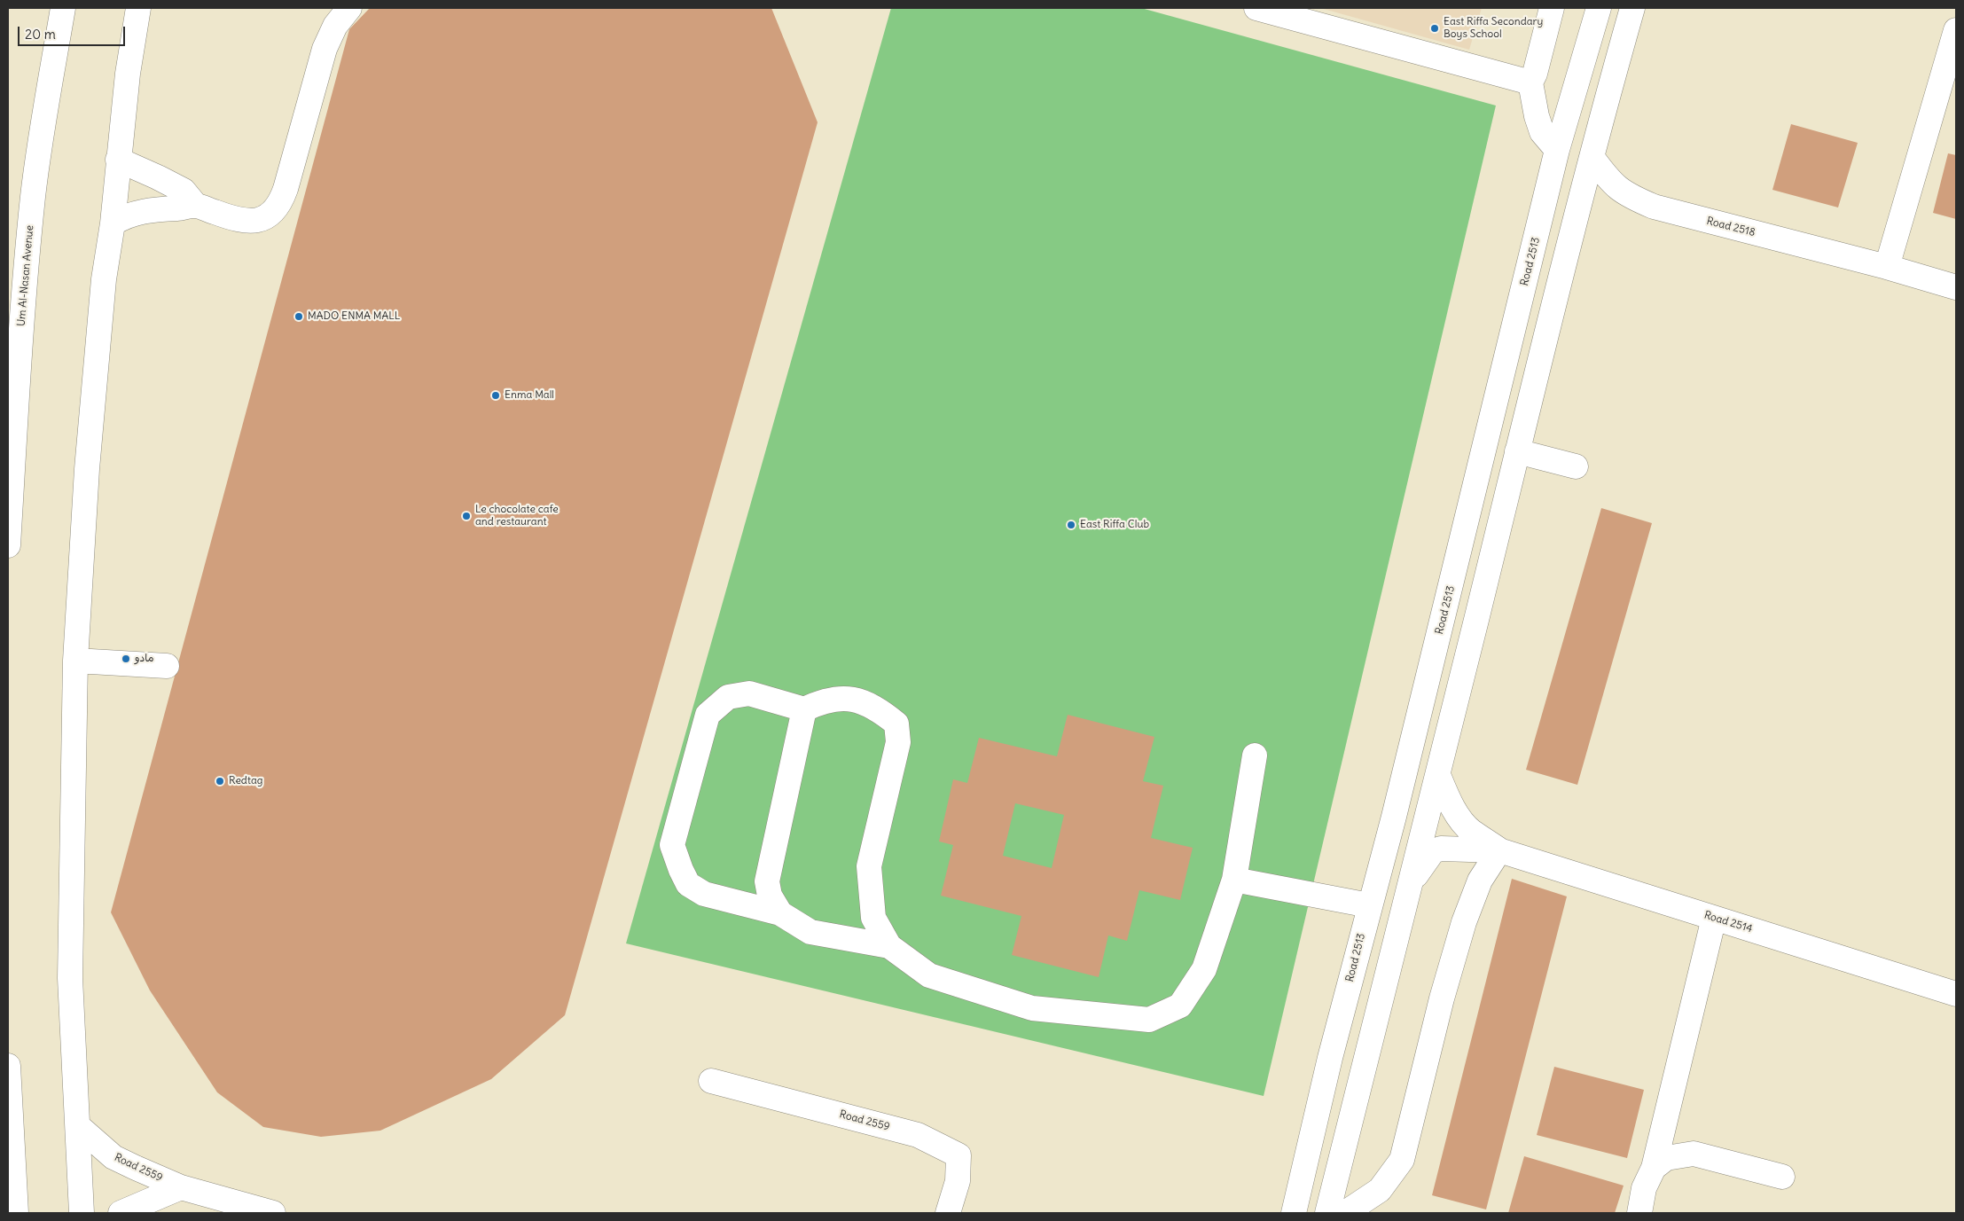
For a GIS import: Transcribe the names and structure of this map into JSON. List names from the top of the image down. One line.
{"streets":{"street":["Road 2518","Road 2513","Um Al-Nasan Avenue","Road 2514","Road 2559"]},"places":["East Riffa Secondary Boys School","MADO ENMA MALL","Enma Mall","Le chocolate cafe and restaurant","East Riffa Club","مادو","Redtag"],"scale_bar":"20 m"}
